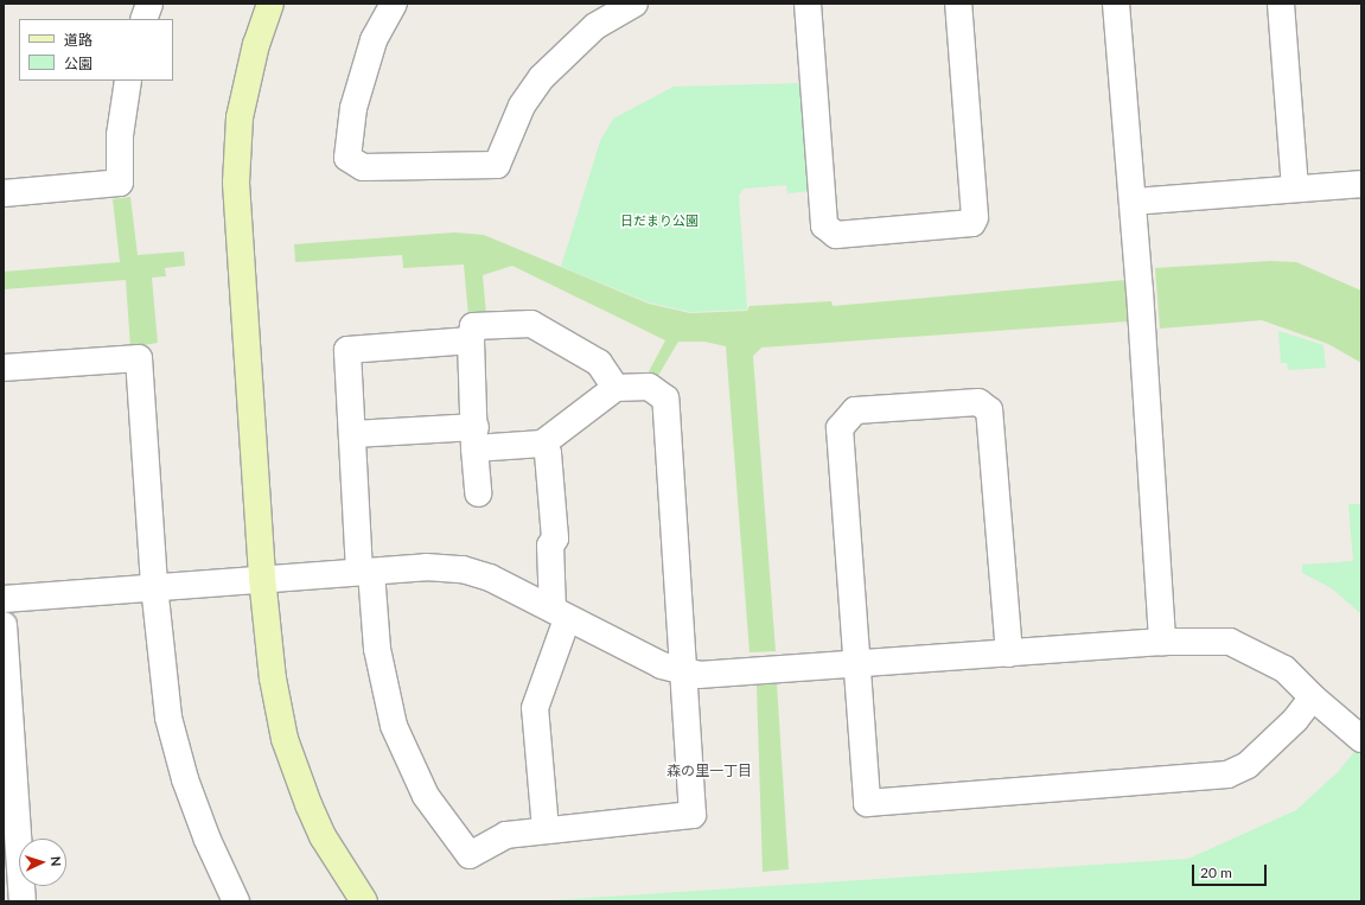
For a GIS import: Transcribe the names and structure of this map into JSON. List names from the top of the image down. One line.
{"districts":["森の里一丁目"],"parks":["日だまり公園"],"legend":["道路","公園"],"scale_bar":"20 m","north":"right"}
